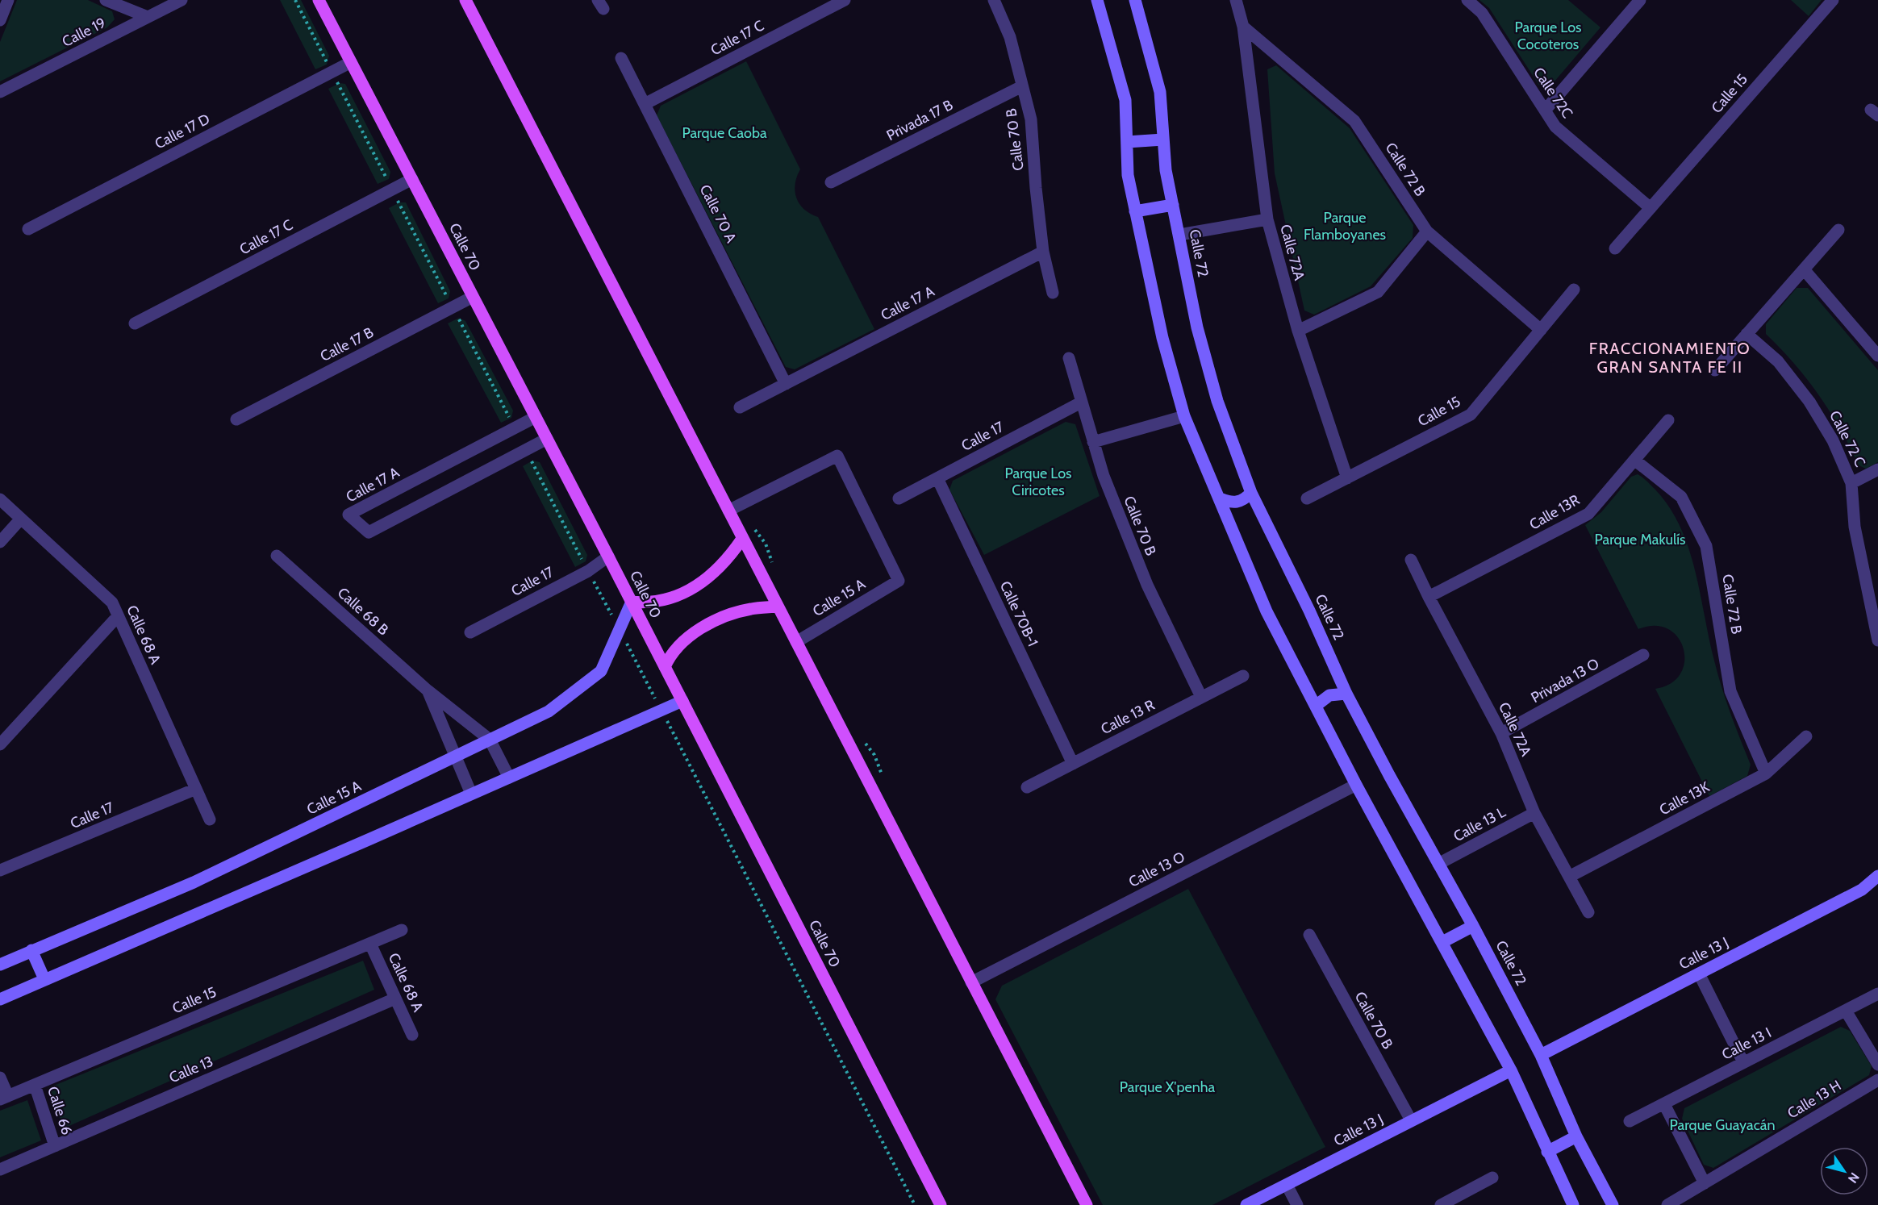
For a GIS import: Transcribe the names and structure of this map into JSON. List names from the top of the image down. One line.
{"streets":{"main road":["Calle 70","Calle 72","Calle 15 A","Calle 13 J"],"street":["Calle 19","Calle 17 C","Calle 72C","Calle 15","Privada 17 B","Calle 17 D","Calle 70 B","Calle 72 B","Calle 70 A","Calle 72A","Calle 17 A","Calle 17 B","Calle 17","Calle 72 C","Calle 13R","Calle 68 B","Calle 70B-1","Calle 68 A","Privada 13 O","Calle 13 R","Calle 13K","Calle 13 L","Calle 13 O","Calle 13 I","Calle 13","Calle 13 H","Calle 66"]},"crossings":[["Calle 17 C","Calle 70 A"],["Calle 17 C","Calle 70"],["Calle 72C","Calle 15"],["Calle 15","Calle 72 B"],["Calle 15","Calle 72A"],["Calle 15","Calle 68 A"],["Calle 15","Calle 66"],["Privada 17 B","Calle 70 B"],["Calle 17 D","Calle 70"],["Calle 70 B","Calle 17 A"],["Calle 70 B","Calle 17"],["Calle 70 B","Calle 13 R"],["Calle 70 B","Calle 13 J"],["Calle 72 B","Calle 72A"],["Calle 72 B","Calle 13R"],["Calle 72 B","Calle 13K"],["Calle 70 A","Calle 17 A"],["Calle 70","Calle 17 A"],["Calle 70","Calle 17 B"],["Calle 70","Calle 17"],["Calle 70","Calle 15 A"],["Calle 72A","Calle 13R"],["Calle 72A","Privada 13 O"],["Calle 72A","Calle 13K"],["Calle 72A","Calle 13 L"],["Calle 72","Calle 13 L"],["Calle 72","Calle 13 J"],["Calle 17","Calle 70B-1"],["Calle 17","Calle 68 A"],["Calle 15 A","Calle 68 B"],["Calle 70B-1","Calle 13 R"],["Calle 68 A","Calle 13"],["Calle 13","Calle 66"]],"districts":["FRACCIONAMIENTO GRAN SANTA FE II"],"parks":["Parque Los Cocoteros","Parque Caoba","Parque Flamboyanes","Parque Los Ciricotes","Parque Makulís","Parque X'penha","Parque Guayacán"],"north":"bottom right"}
